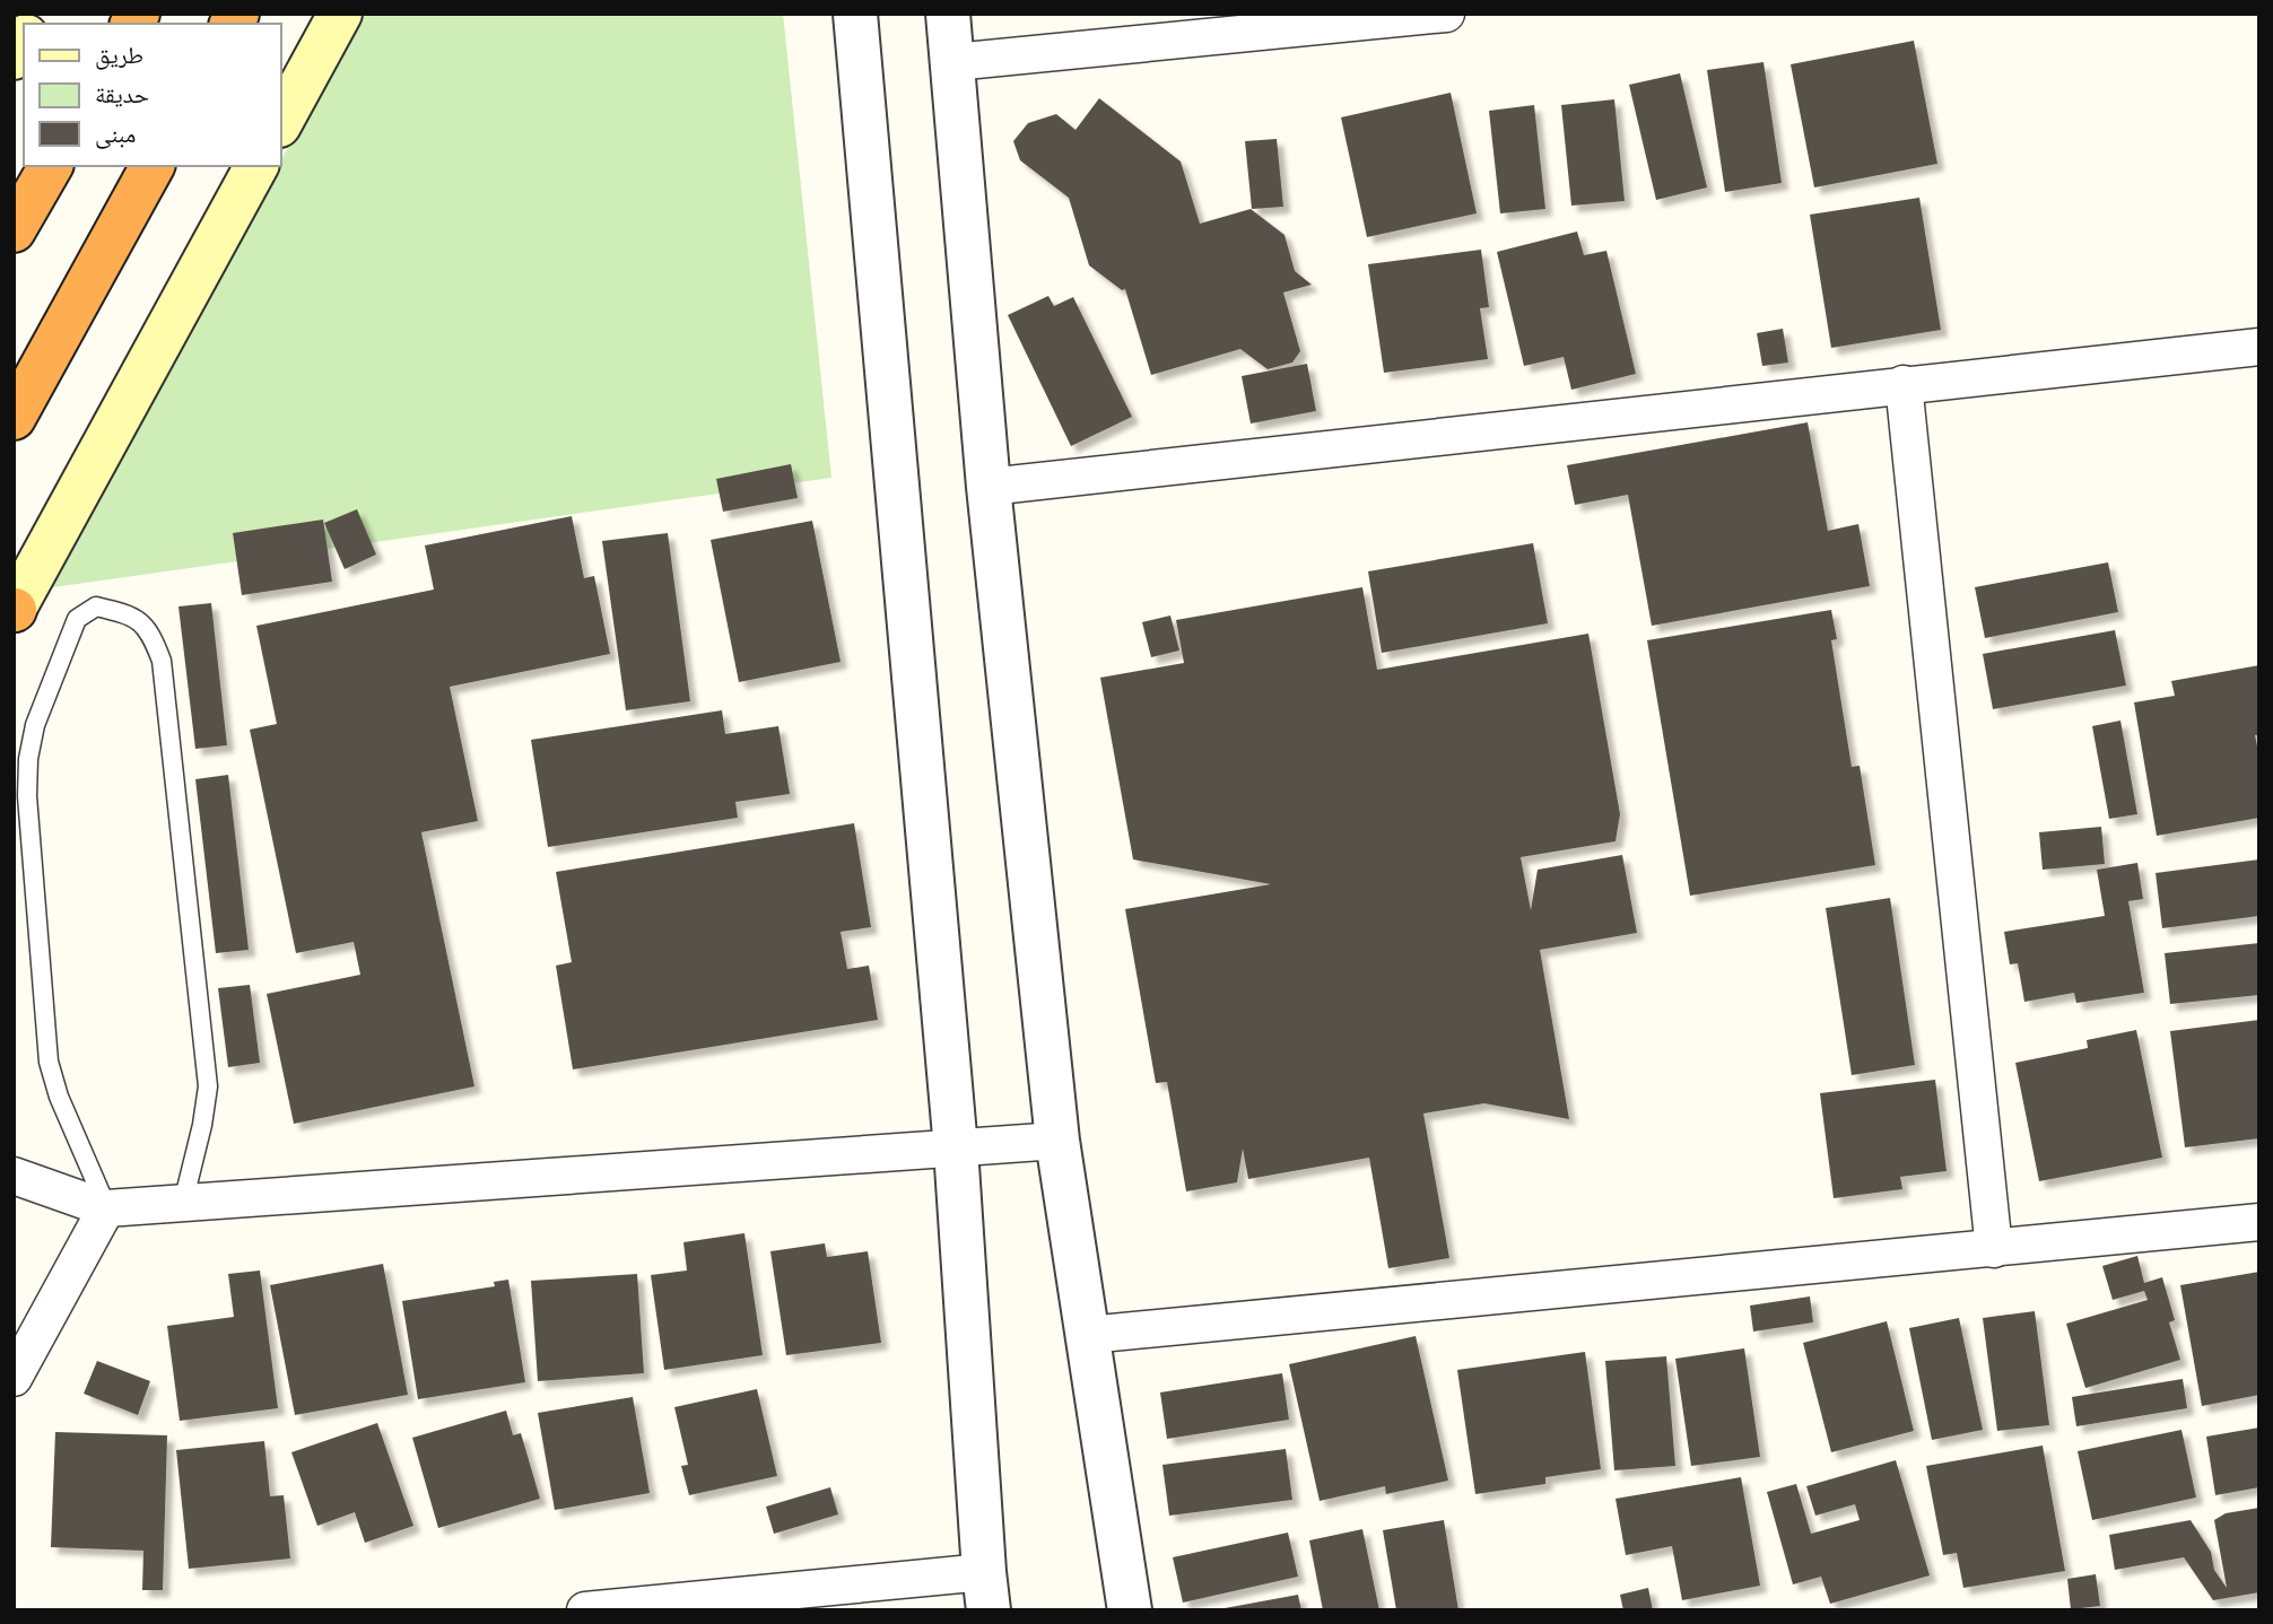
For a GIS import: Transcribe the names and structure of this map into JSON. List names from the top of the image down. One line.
{"legend":["طريق","حديقة","مبنى"]}
